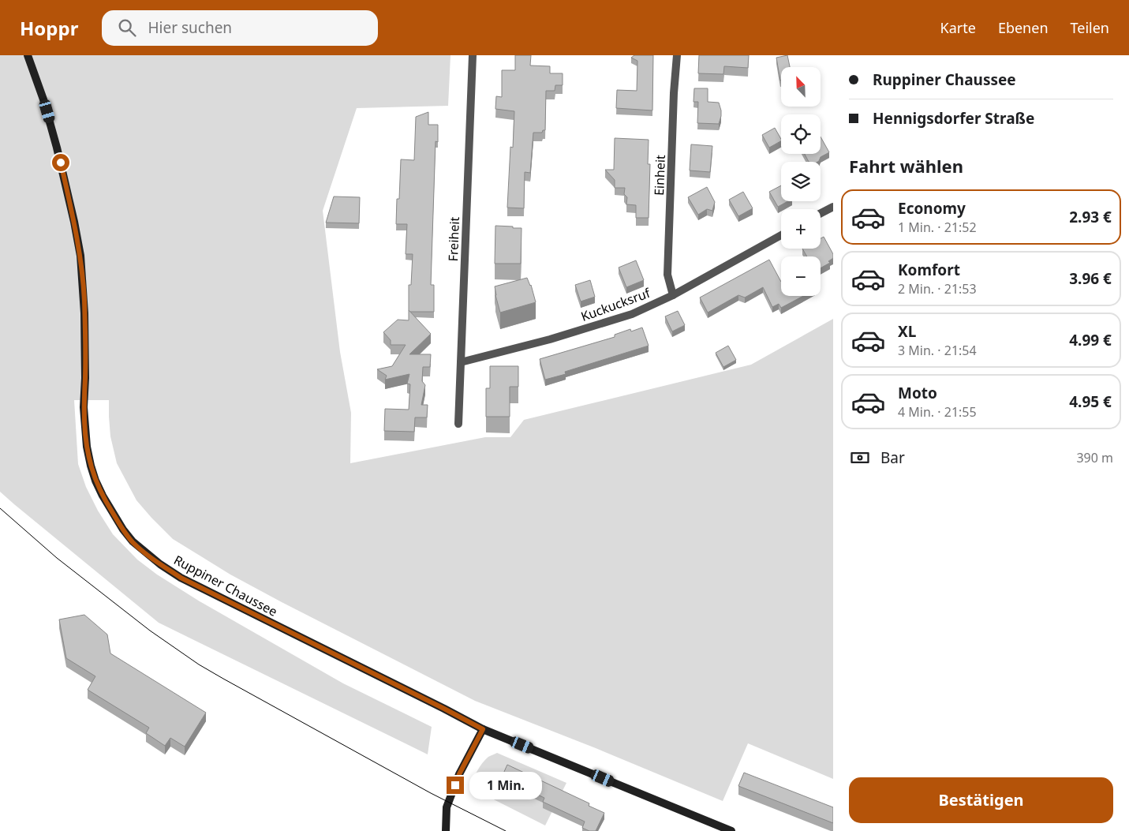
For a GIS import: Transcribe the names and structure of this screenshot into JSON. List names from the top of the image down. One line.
{"streets":{"main road":["Ruppiner Chaussee"],"street":["Einheit","Freiheit","Kuckucksruf"]},"crossings":[["Einheit","Kuckucksruf"],["Freiheit","Kuckucksruf"]],"north":"top left","page":{"header":"Hoppr","search":"Hier suchen","nav":["Karte","Ebenen","Teilen"],"banner":["Ruppiner Chaussee","Hennigsdorfer Straße"],"map_buttons":["+","−"],"heading":"Fahrt wählen","list":[{"name":"Economy","note":"1 Min. · 21:52","value":"2.93 €"},{"name":"Komfort","note":"2 Min. · 21:53","value":"3.96 €"},{"name":"XL","note":"3 Min. · 21:54","value":"4.99 €"},{"name":"Moto","note":"4 Min. · 21:55","value":"4.95 €"}],"pay":["Bar","390 m"],"buttons":"Bestätigen","bubble":"1 Min."}}
